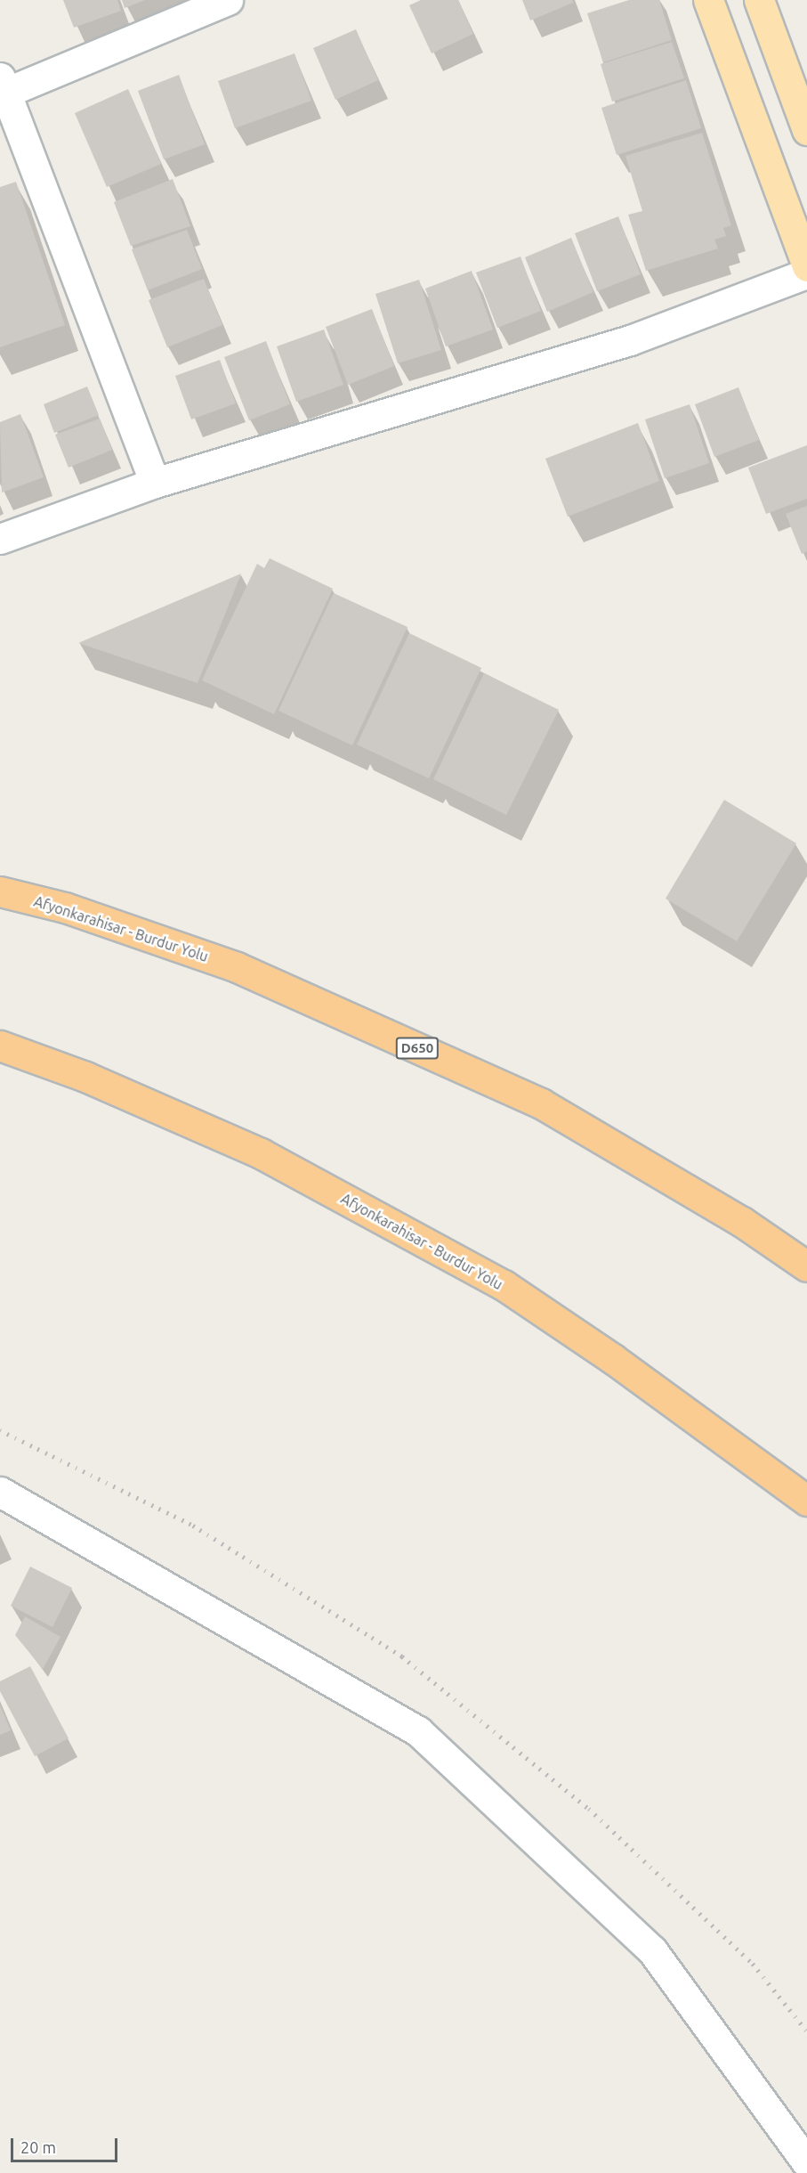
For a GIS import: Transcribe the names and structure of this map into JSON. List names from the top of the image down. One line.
{"streets":{"highway":["Afyonkarahisar - Burdur Yolu","D650"]},"scale_bar":"20 m"}
